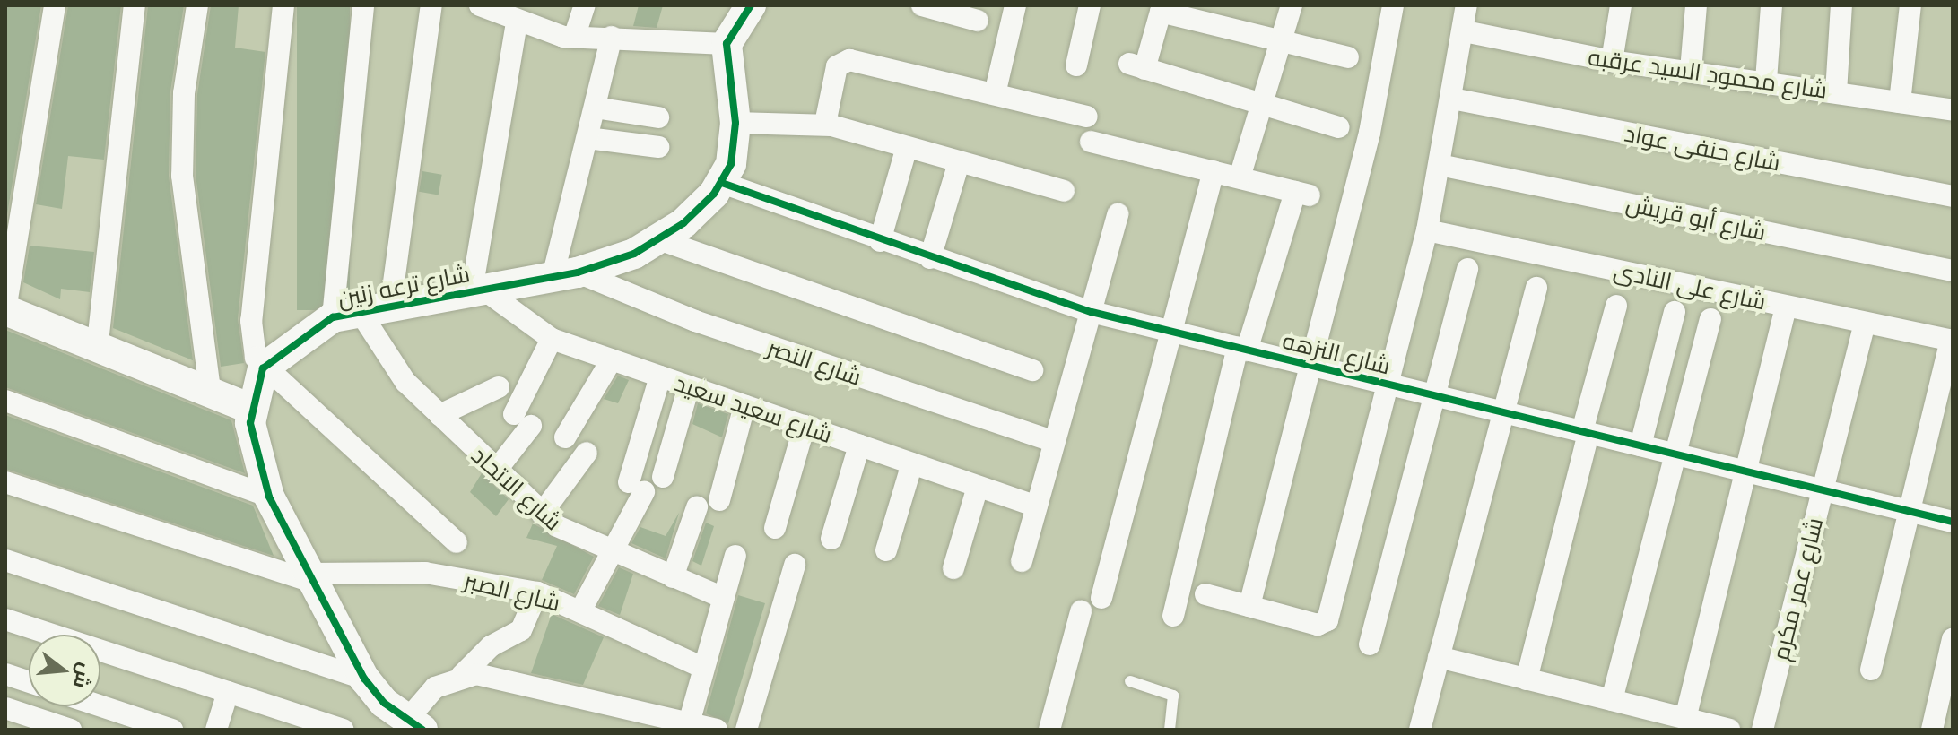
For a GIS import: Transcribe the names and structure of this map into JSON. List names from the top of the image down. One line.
{"streets":{"street":["شارع محمود السيد عرقبه","شارع حنفى عواد","شارع أبو قريش","شارع ترعه زنين","شارع على النادى","شارع النزهه","شارع النصر","شارع سعيد سعيد","شارع الاتحاد","شارع عمر مكرم","شارع الصبر"]},"crossings":[["شارع ترعه زنين","شارع النزهه"],["شارع ترعه زنين","شارع النصر"],["شارع ترعه زنين","شارع سعيد سعيد"],["شارع ترعه زنين","شارع الاتحاد"],["شارع على النادى","شارع عمر مكرم"],["شارع النزهه","شارع عمر مكرم"]],"north":"right"}
